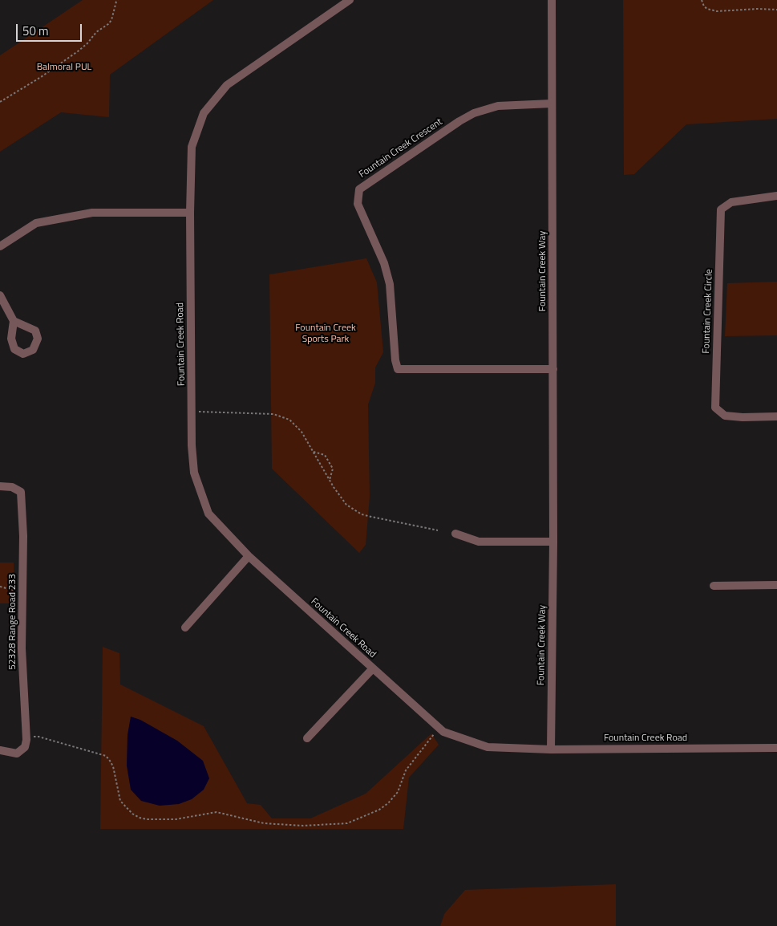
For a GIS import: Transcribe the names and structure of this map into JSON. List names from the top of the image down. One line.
{"streets":{"street":["Fountain Creek Crescent","Fountain Creek Way","Fountain Creek Circle","Fountain Creek Road","52328 Range Road 233"]},"crossings":[["Fountain Creek Crescent","Fountain Creek Way"],["Fountain Creek Way","Fountain Creek Road"]],"parks":["Balmoral PUL","Fountain Creek Sports Park"],"scale_bar":"50 m"}
